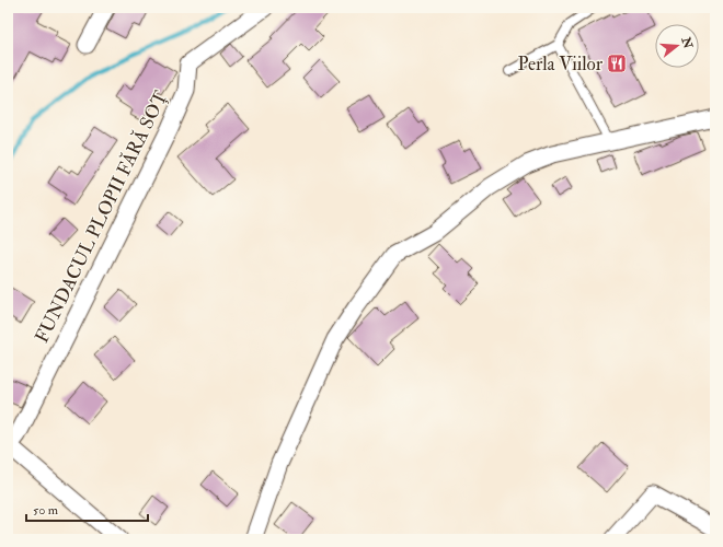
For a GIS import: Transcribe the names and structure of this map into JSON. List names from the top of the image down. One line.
{"streets":{"street":["FUNDACUL PLOPII FĂRĂ SOȚ"]},"places":{"restaurant":["Perla Viilor"]},"scale_bar":"50 m","north":"right"}
